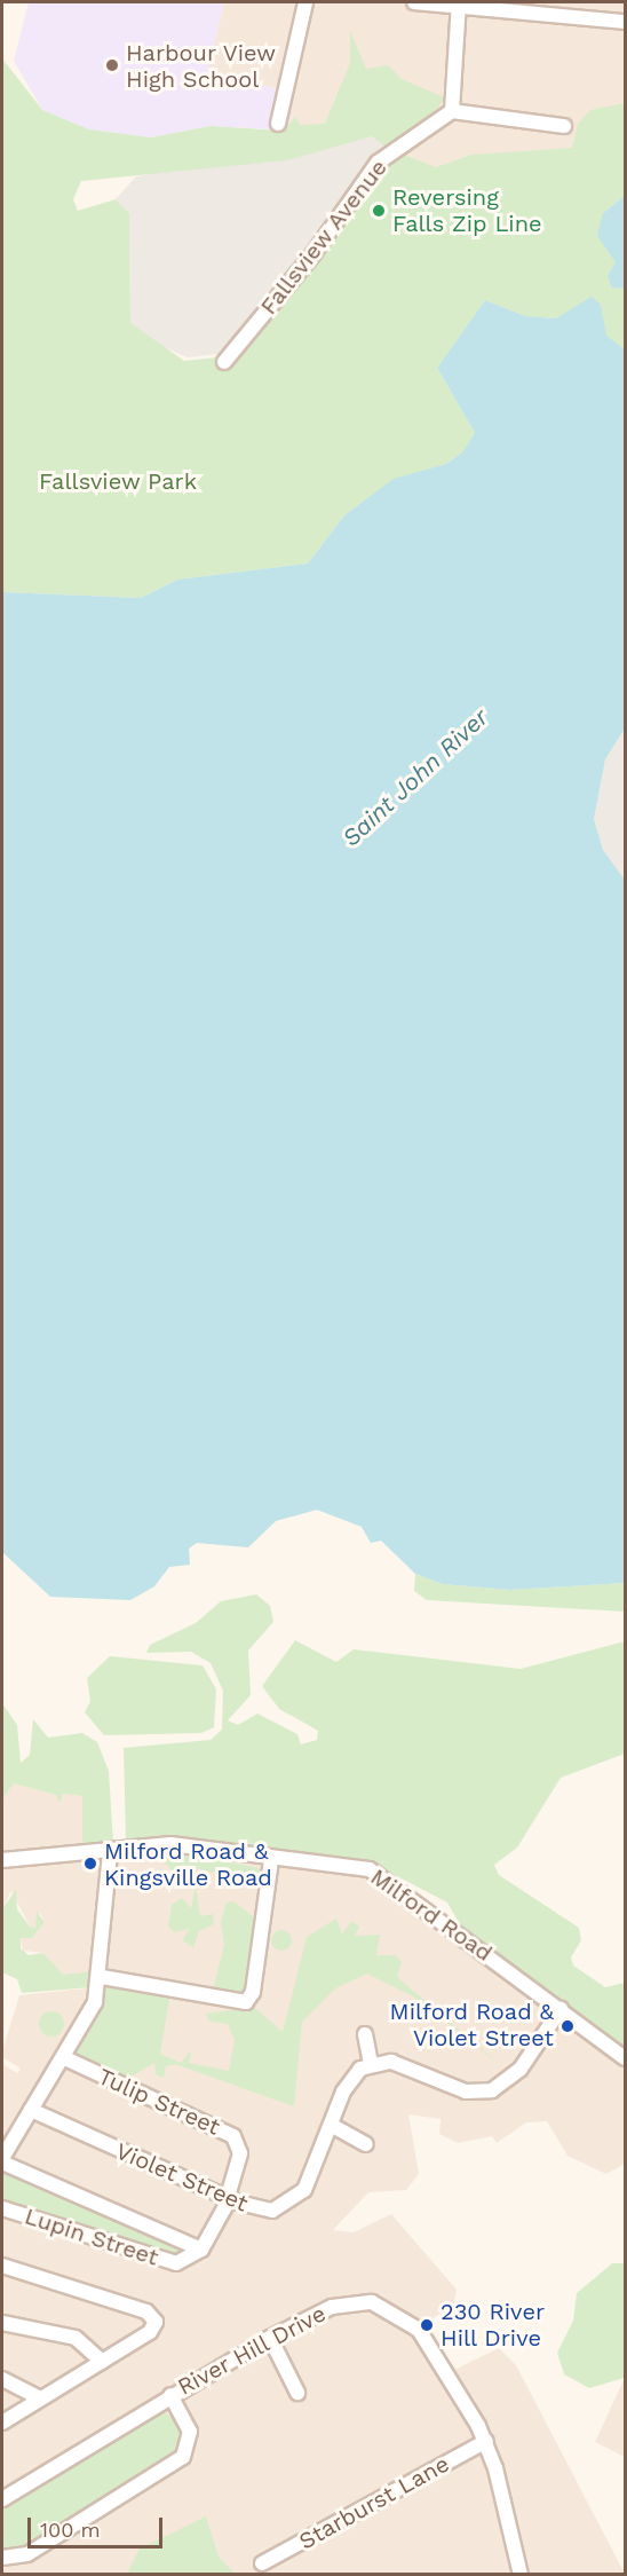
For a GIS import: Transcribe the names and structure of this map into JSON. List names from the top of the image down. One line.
{"streets":{"street":["Fallsview Avenue","Milford Road","Tulip Street","Violet Street","Lupin Street","River Hill Drive","Starburst Lane"]},"crossings":[["Tulip Street","Violet Street"],["River Hill Drive","Starburst Lane"]],"water":["Saint John River"],"parks":["Fallsview Park"],"places":["Harbour View High School","Reversing Falls Zip Line","Milford Road & Kingsville Road","Milford Road & Violet Street","230 River Hill Drive"],"scale_bar":"100 m"}
